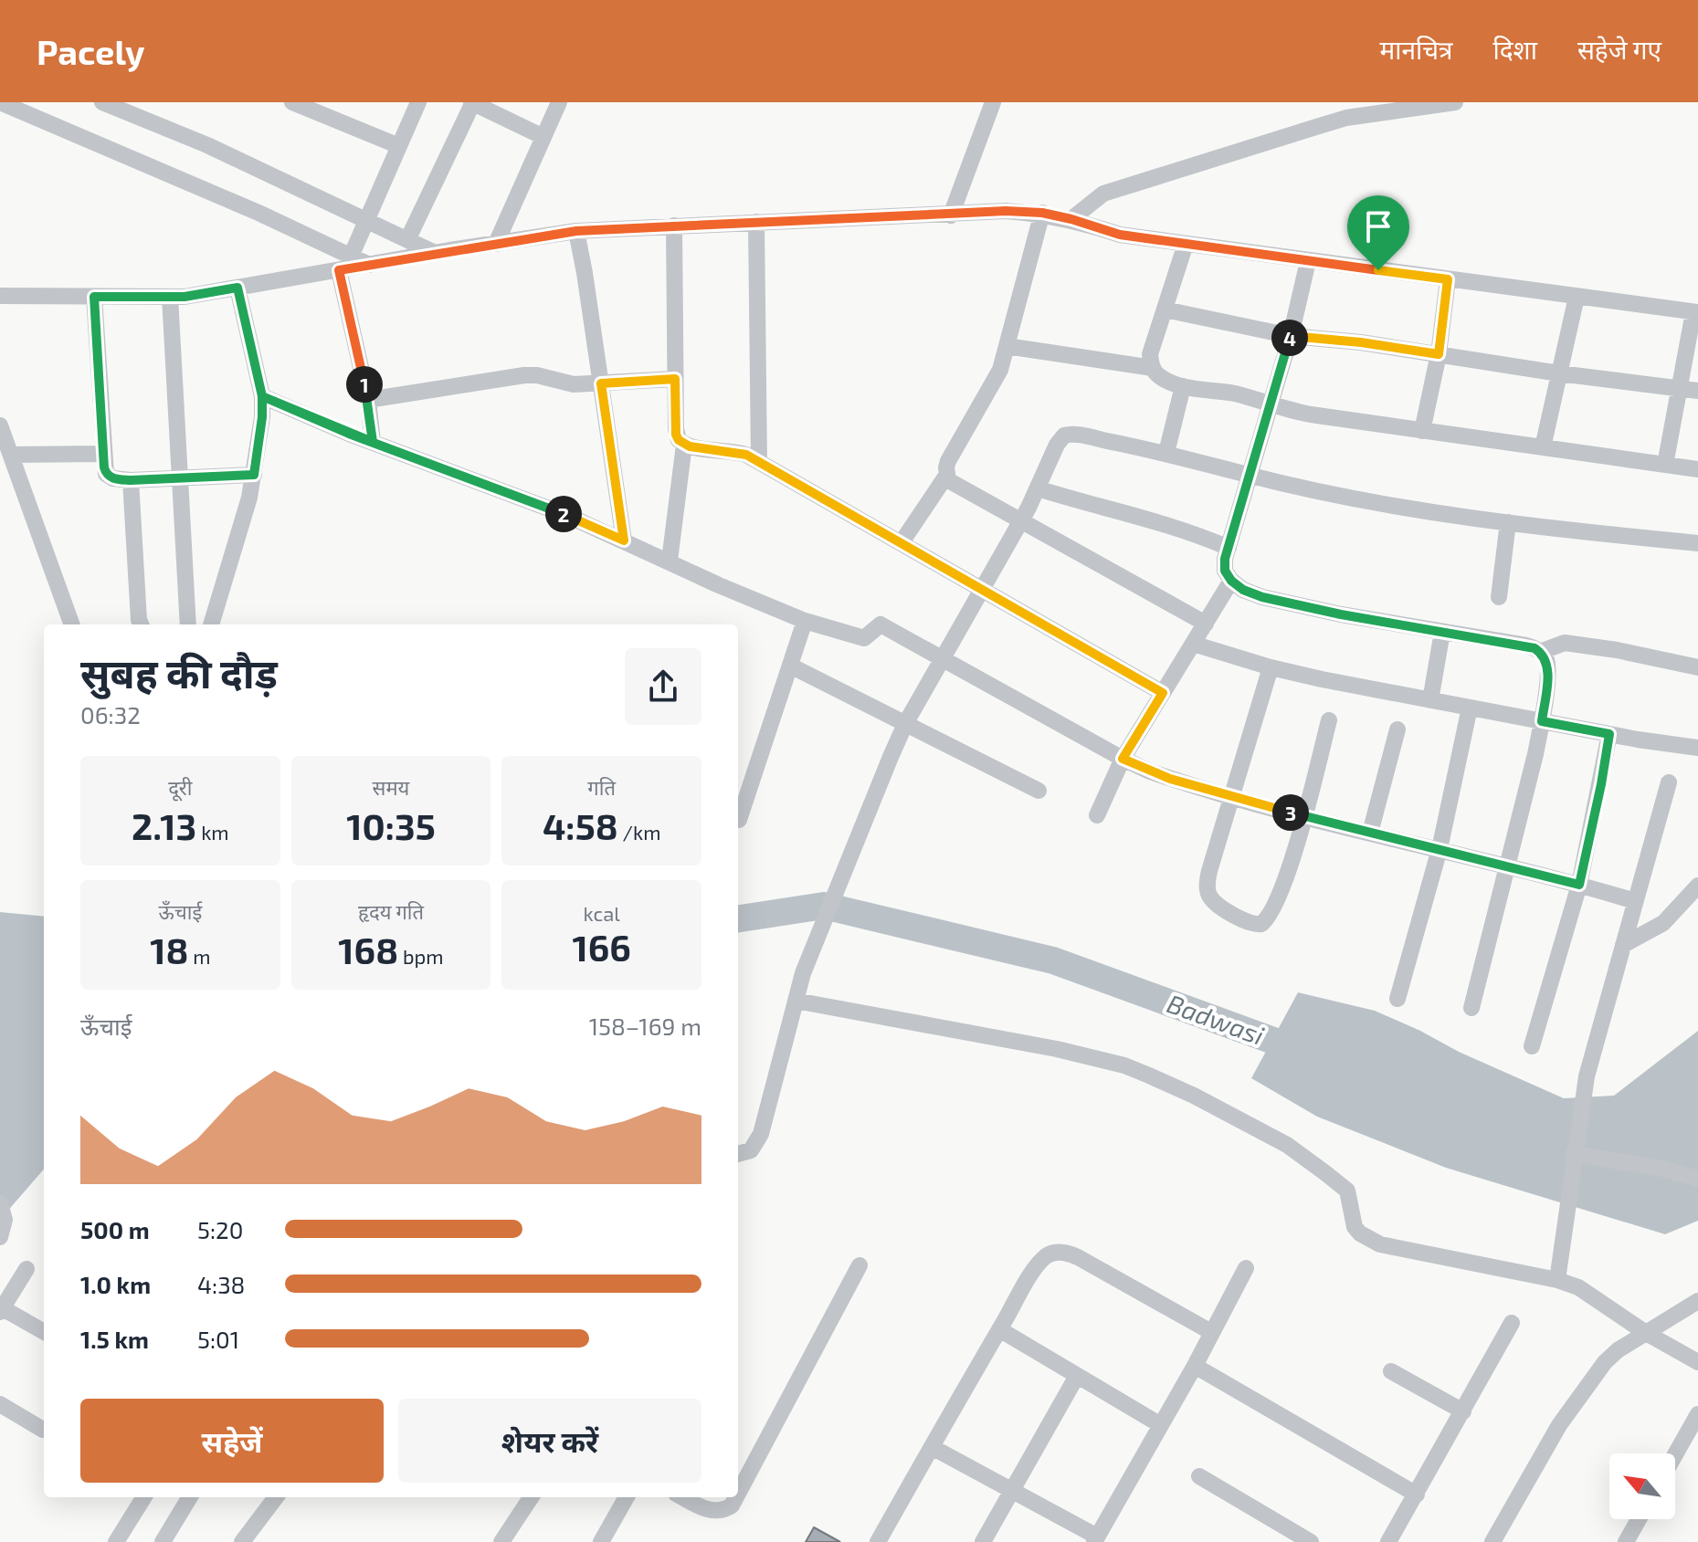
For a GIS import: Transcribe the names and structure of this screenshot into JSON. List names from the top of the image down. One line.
{"water":["Badwasi"],"north":"top left","page":{"header":"Pacely","nav":["मानचित्र","दिशा","सहेजे गए"],"pins":["4","1","2","3"],"heading":["सुबह की दौड़","06:32"],"stats":[["दूरी","2.13 km"],["समय","10:35"],["गति","4:58 /km"],["ऊँचाई","18 m"],["हृदय गति","168 bpm"],["kcal","166"]],"chart":["ऊँचाई","158–169 m"],"list":[{"name":"500 m","note":"5:20"},{"name":"1.0 km","note":"4:38"},{"name":"1.5 km","note":"5:01"}],"buttons":["सहेजें","शेयर करें"]}}
